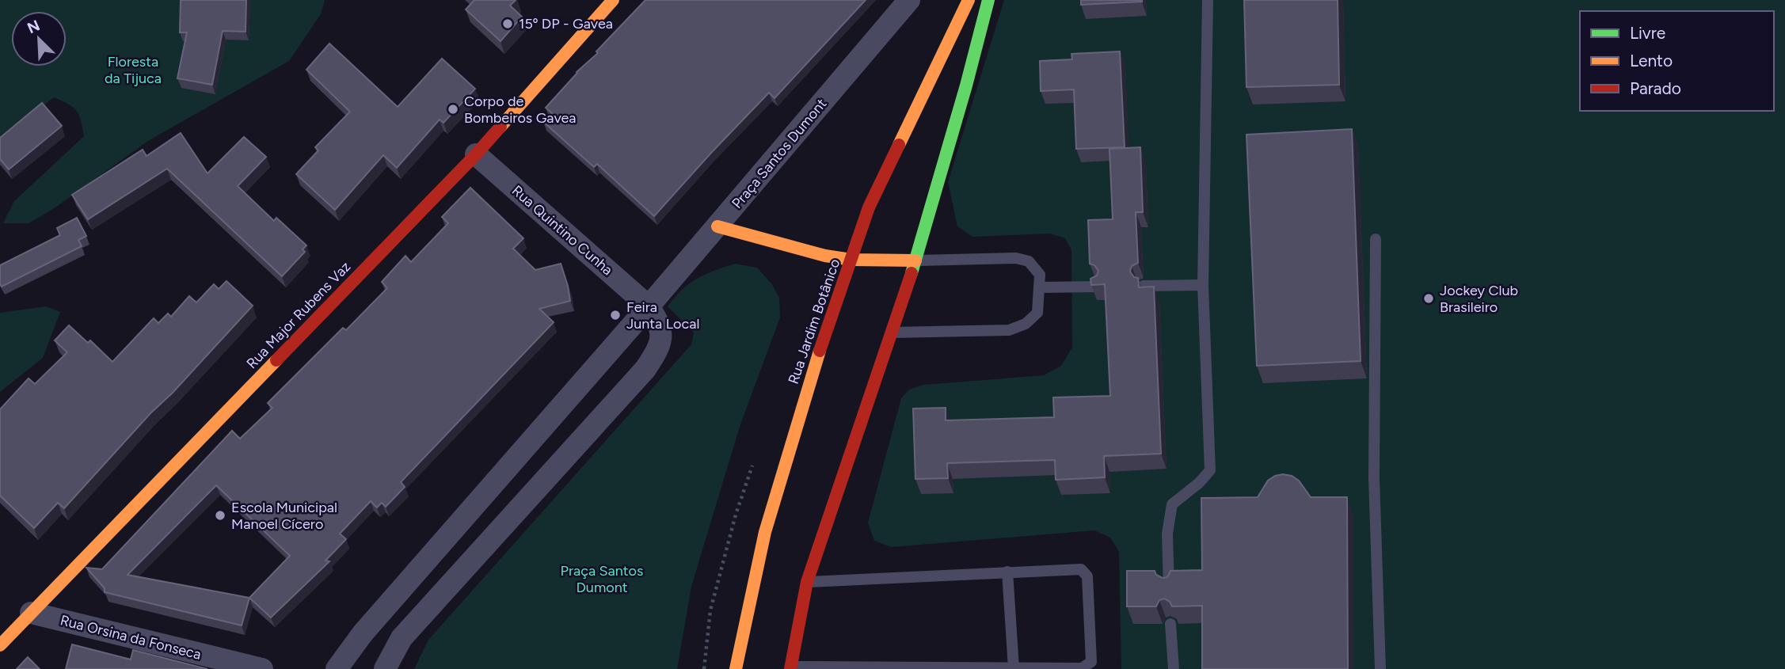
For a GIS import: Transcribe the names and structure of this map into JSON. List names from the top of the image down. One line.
{"streets":{"main road":["Rua Major Rubens Vaz","Rua Jardim Botânico"],"street":["Praça Santos Dumont","Rua Quintino Cunha","Rua Orsina da Fonseca"]},"crossings":[["Praça Santos Dumont","Rua Quintino Cunha"],["Rua Quintino Cunha","Rua Major Rubens Vaz"],["Rua Major Rubens Vaz","Rua Orsina da Fonseca"]],"parks":["Floresta da Tijuca","Praça Santos Dumont"],"places":["15º DP - Gavea","Corpo de Bombeiros Gavea","Jockey Club Brasileiro","Feira Junta Local","Escola Municipal Manoel Cícero"],"legend":["Livre","Lento","Parado"],"north":"top left"}
